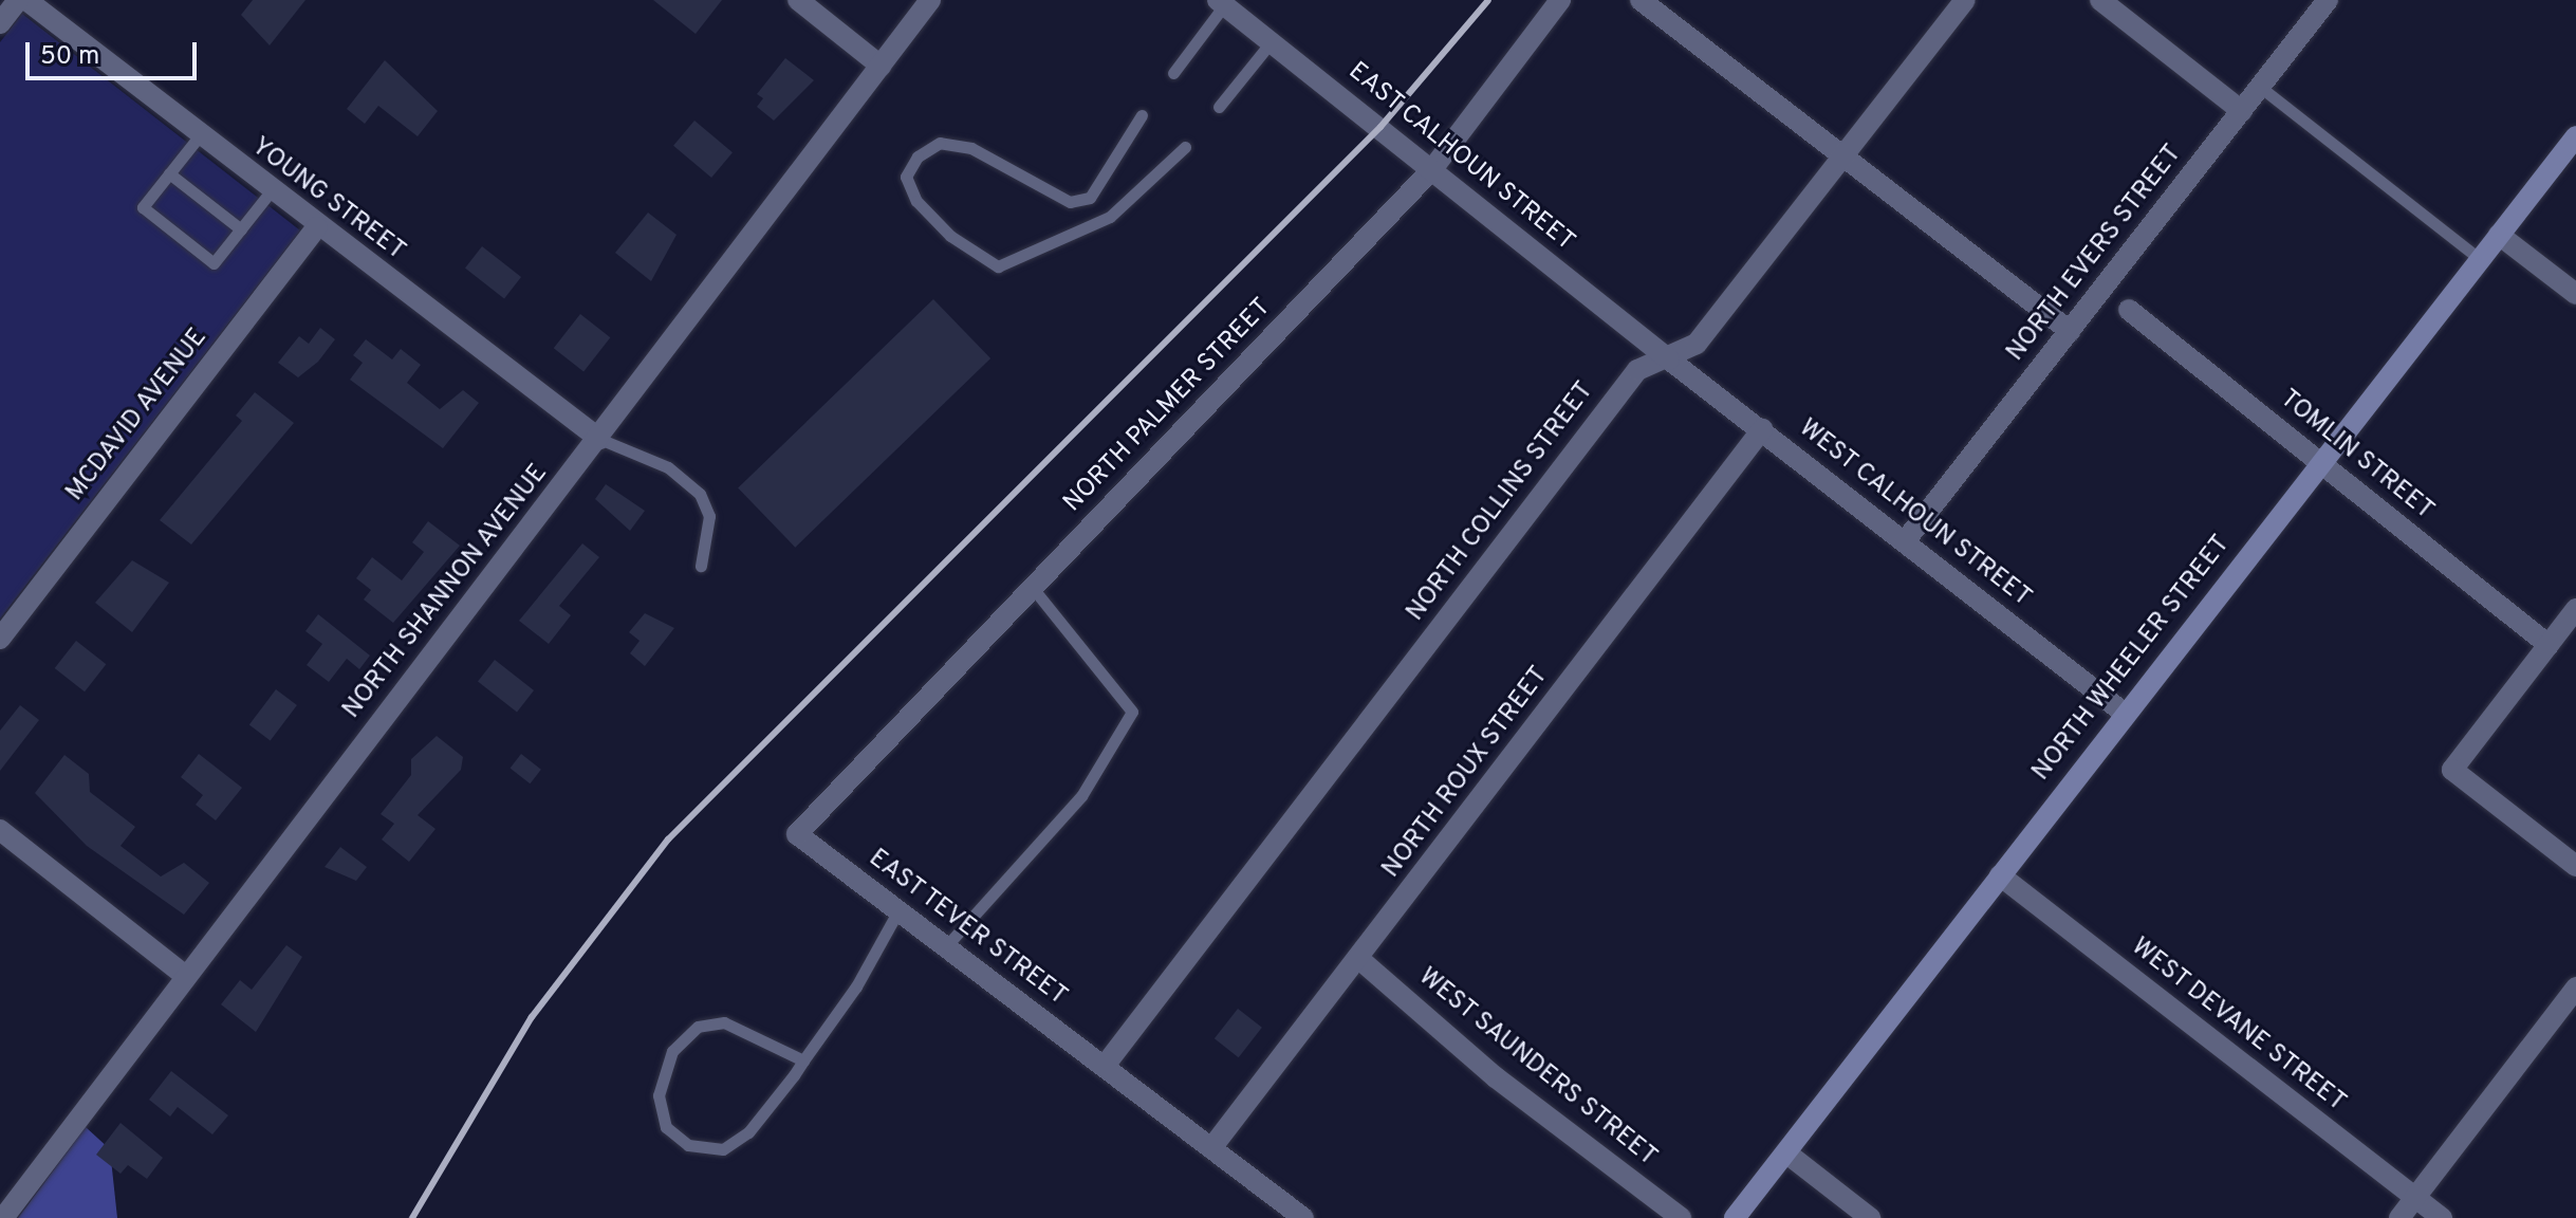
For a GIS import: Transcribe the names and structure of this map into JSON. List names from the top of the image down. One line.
{"streets":{"main road":["NORTH WHEELER STREET"],"street":["EAST CALHOUN STREET","YOUNG STREET","NORTH EVERS STREET","NORTH PALMER STREET","MCDAVID AVENUE","TOMLIN STREET","NORTH COLLINS STREET","WEST CALHOUN STREET","NORTH SHANNON AVENUE","NORTH ROUX STREET","EAST TEVER STREET","WEST DEVANE STREET","WEST SAUNDERS STREET"]},"crossings":[["EAST CALHOUN STREET","NORTH PALMER STREET"],["EAST CALHOUN STREET","NORTH COLLINS STREET"],["EAST CALHOUN STREET","WEST CALHOUN STREET"],["YOUNG STREET","MCDAVID AVENUE"],["YOUNG STREET","NORTH SHANNON AVENUE"],["NORTH EVERS STREET","WEST CALHOUN STREET"],["NORTH PALMER STREET","EAST TEVER STREET"],["TOMLIN STREET","NORTH WHEELER STREET"],["NORTH COLLINS STREET","WEST CALHOUN STREET"],["NORTH COLLINS STREET","EAST TEVER STREET"],["WEST CALHOUN STREET","NORTH WHEELER STREET"],["WEST CALHOUN STREET","NORTH ROUX STREET"],["NORTH WHEELER STREET","WEST DEVANE STREET"],["NORTH ROUX STREET","EAST TEVER STREET"],["NORTH ROUX STREET","WEST SAUNDERS STREET"]],"scale_bar":"50 m"}
